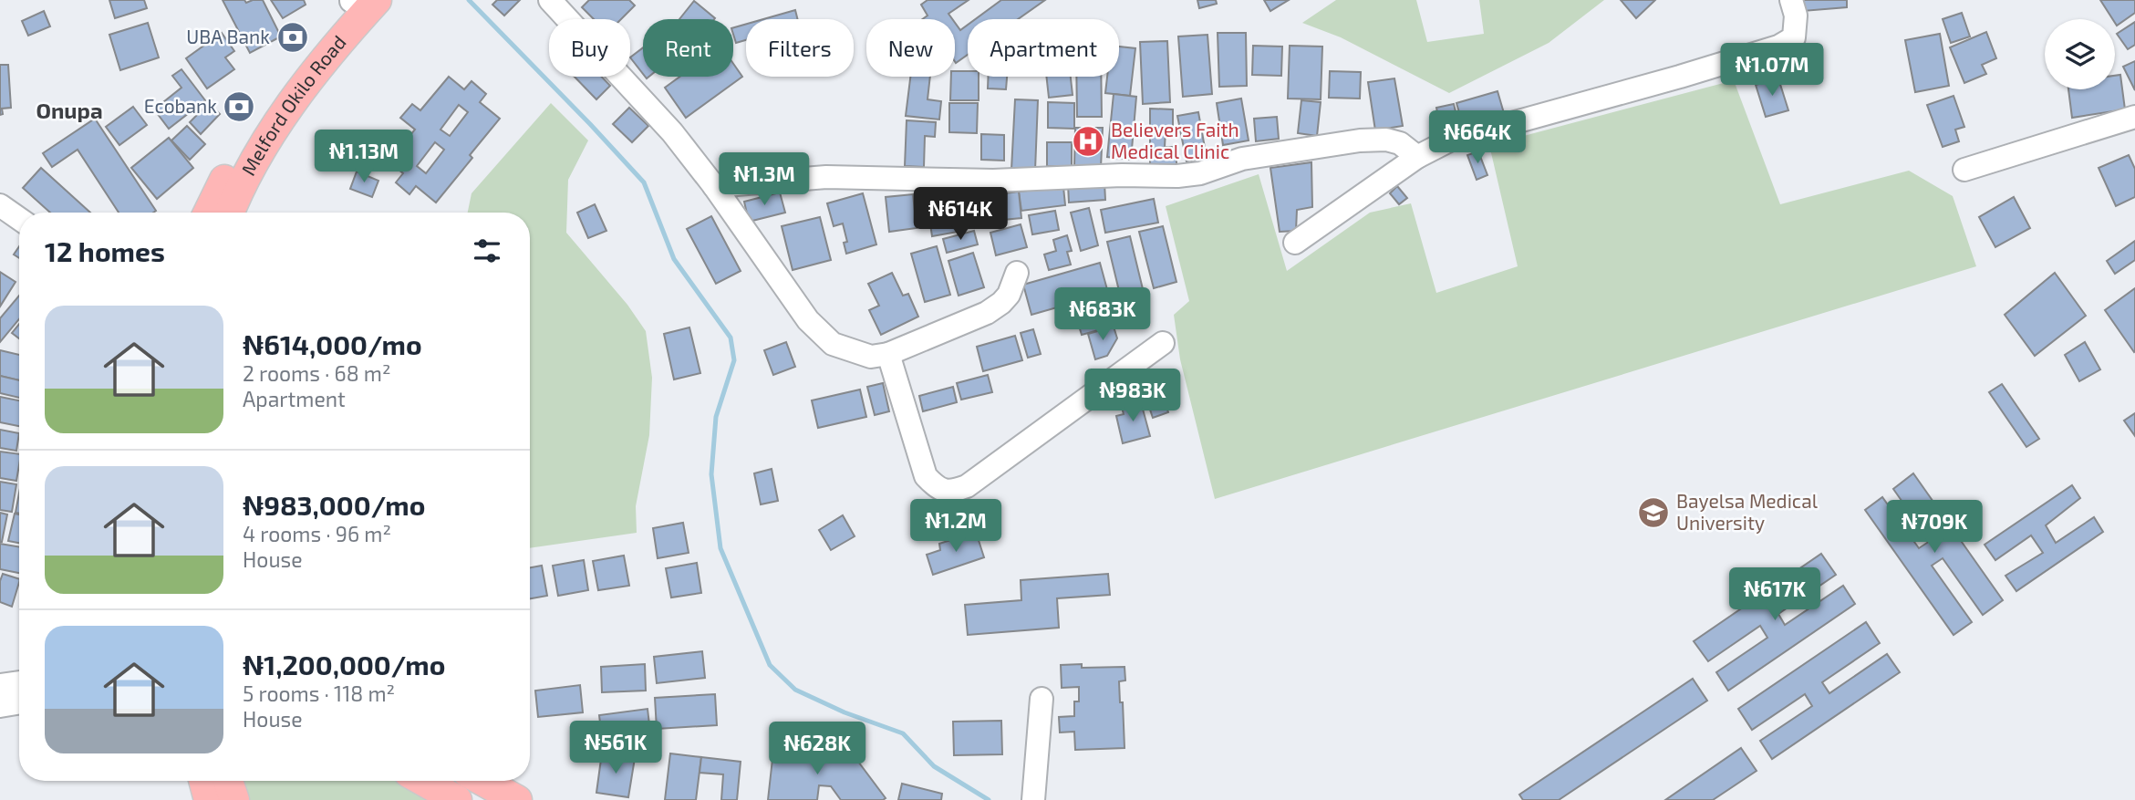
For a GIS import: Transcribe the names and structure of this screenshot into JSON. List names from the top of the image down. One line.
{"streets":{"main road":["Melford Okilo Road"]},"districts":["Onupa"],"places":{"bank":["UBA Bank","Ecobank"],"hospital":["Believers Faith Medical Clinic"],"school or university":["Bayelsa Medical University"]},"page":{"chip":["Buy","Rent","Filters","New","Apartment"],"price":["₦1.07M","₦664K","₦1.13M","₦1.3M","₦614K","₦683K","₦983K","₦1.2M","₦709K","₦617K","₦561K","₦628K"],"heading":"12 homes","list":[{"name":"₦614,000/mo","note":"2 rooms · 68 m² · Apartment"},{"name":"₦983,000/mo","note":"4 rooms · 96 m² · House"},{"name":"₦1,200,000/mo","note":"5 rooms · 118 m² · House"}]}}
